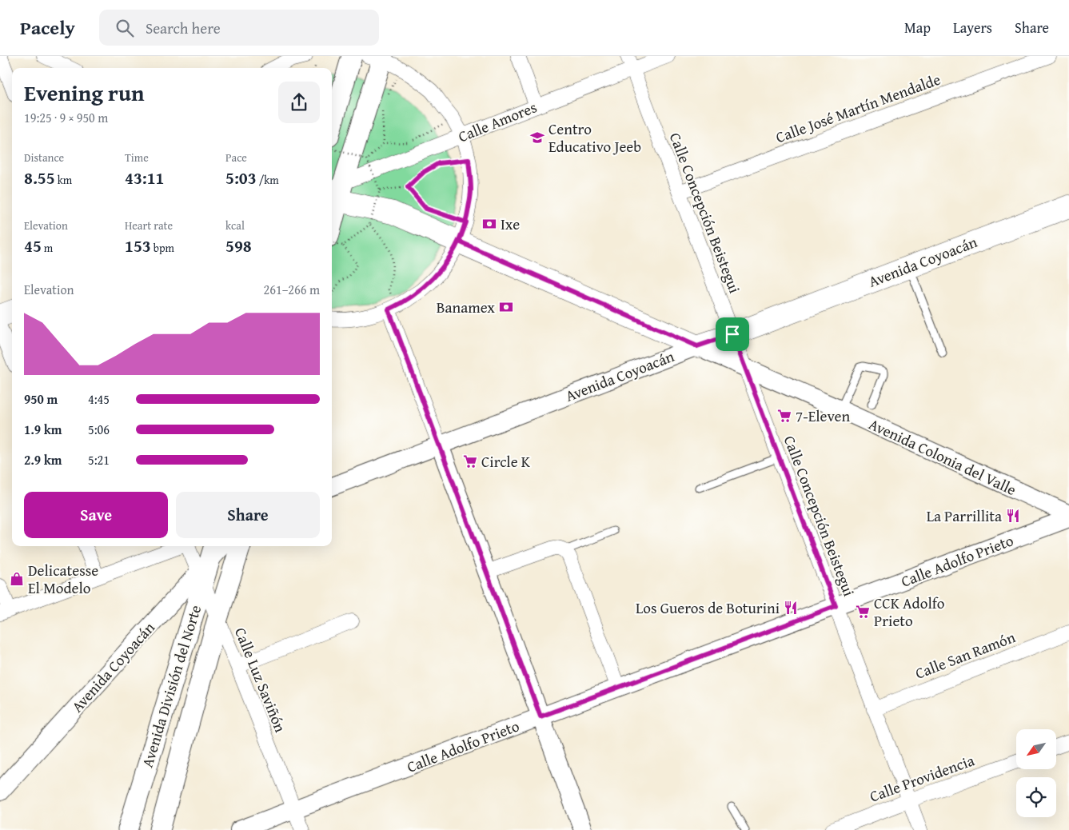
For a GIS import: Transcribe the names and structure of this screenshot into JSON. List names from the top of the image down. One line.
{"streets":{"main road":["Avenida Coyoacán","Avenida Colonia del Valle","Avenida División del Norte"],"street":["Calle José Martín Mendalde","Calle Amores","Calle Concepción Beistegui","Calle Adolfo Prieto","Calle San Ramón","Calle Luz Saviñón","Calle Providencia"]},"crossings":[["Calle José Martín Mendalde","Calle Concepción Beistegui"],["Calle Amores","Calle Concepción Beistegui"],["Calle Amores","Avenida Colonia del Valle"],["Calle Concepción Beistegui","Avenida Coyoacán"],["Calle Concepción Beistegui","Avenida Colonia del Valle"],["Calle Concepción Beistegui","Calle Adolfo Prieto"],["Calle Concepción Beistegui","Calle San Ramón"],["Calle Concepción Beistegui","Calle Providencia"],["Avenida Coyoacán","Avenida Colonia del Valle"],["Avenida Coyoacán","Calle Luz Saviñón"],["Avenida Coyoacán","Avenida División del Norte"],["Calle Adolfo Prieto","Calle Luz Saviñón"],["Calle Luz Saviñón","Avenida División del Norte"]],"places":{"school or university":["Centro Educativo Jeeb"],"bank":["Ixe","Banamex"],"supermarket":["7-Eleven","Circle K","CCK Adolfo Prieto"],"restaurant":["La Parrillita","Los Gueros de Boturini"],"shop":["Delicatesse El Modelo"]},"north":"bottom left","page":{"header":"Pacely","search":"Search here","nav":["Map","Layers","Share"],"heading":["Evening run","19:25 · 9 × 950 m"],"stats":[["Distance","8.55 km"],["Time","43:11"],["Pace","5:03 /km"],["Elevation","45 m"],["Heart rate","153 bpm"],["kcal","598"]],"chart":["Elevation","261–266 m"],"list":[{"name":"950 m","note":"4:45"},{"name":"1.9 km","note":"5:06"},{"name":"2.9 km","note":"5:21"}],"buttons":["Save","Share"]}}
